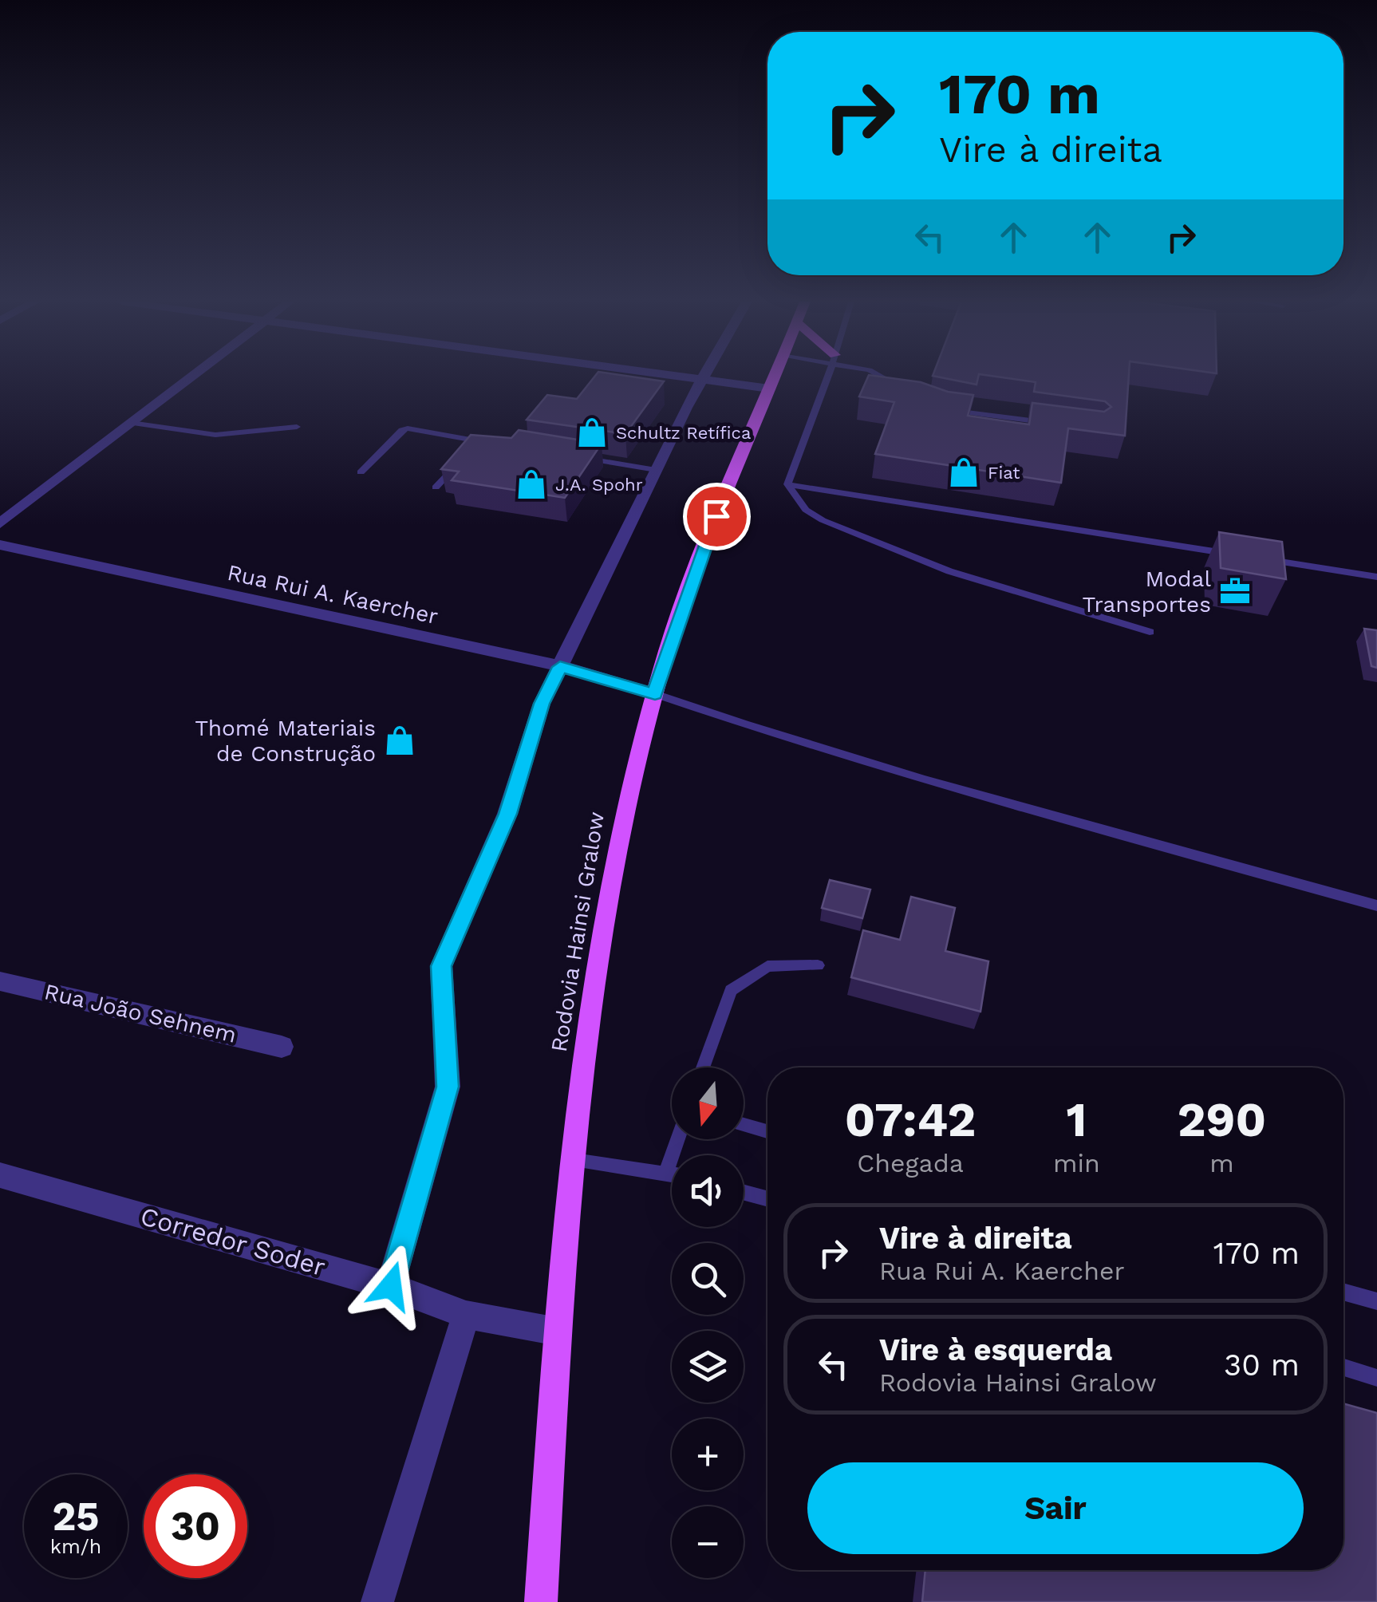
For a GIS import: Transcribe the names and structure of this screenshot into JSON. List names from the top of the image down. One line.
{"streets":{"main road":["Rodovia Hainsi Gralow"],"street":["Rua Rui A. Kaercher","Rua João Sehnem","Corredor Soder"]},"crossings":[["Rua Rui A. Kaercher","Rodovia Hainsi Gralow"],["Rodovia Hainsi Gralow","Corredor Soder"]],"places":{"shop":["Schultz Retífica","Fiat","J.A. Spohr","Thomé Materiais de Construção"],"office":["Modal Transportes"]},"north":"bottom","page":{"turn":["170 m","Vire à direita"],"map_buttons":["+","−"],"eta":["07:42","Chegada","1","min","290","m"],"list":[{"name":"Vire à direita","note":"Rua Rui A. Kaercher","value":"170 m"},{"name":"Vire à esquerda","note":"Rodovia Hainsi Gralow","value":"30 m"}],"buttons":"Sair","speed":"25 km/h","limit":"30"}}
